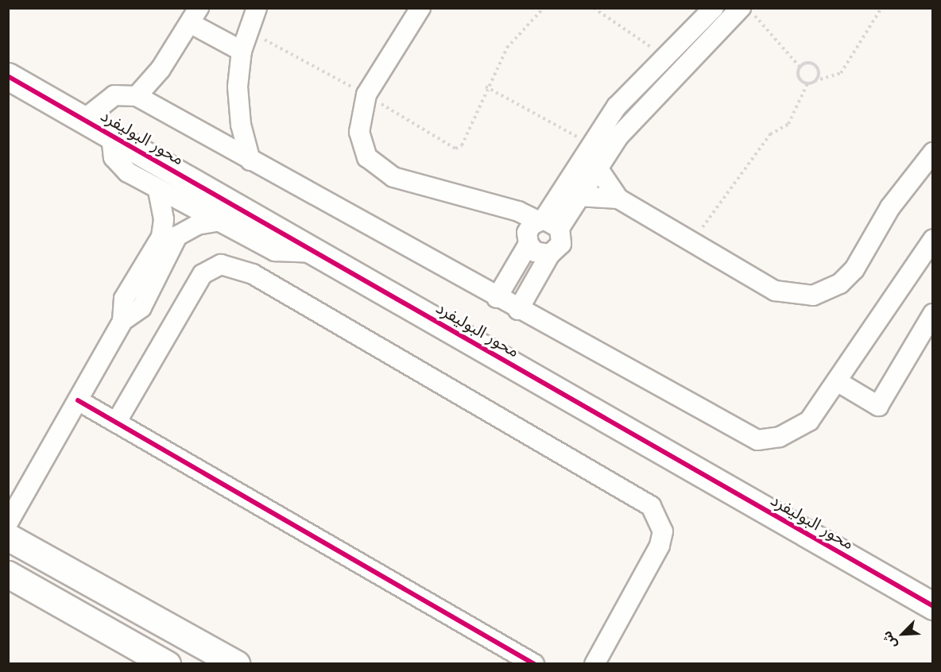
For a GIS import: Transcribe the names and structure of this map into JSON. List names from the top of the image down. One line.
{"streets":{"street":["محور البوليفرد"]},"north":"bottom left"}
